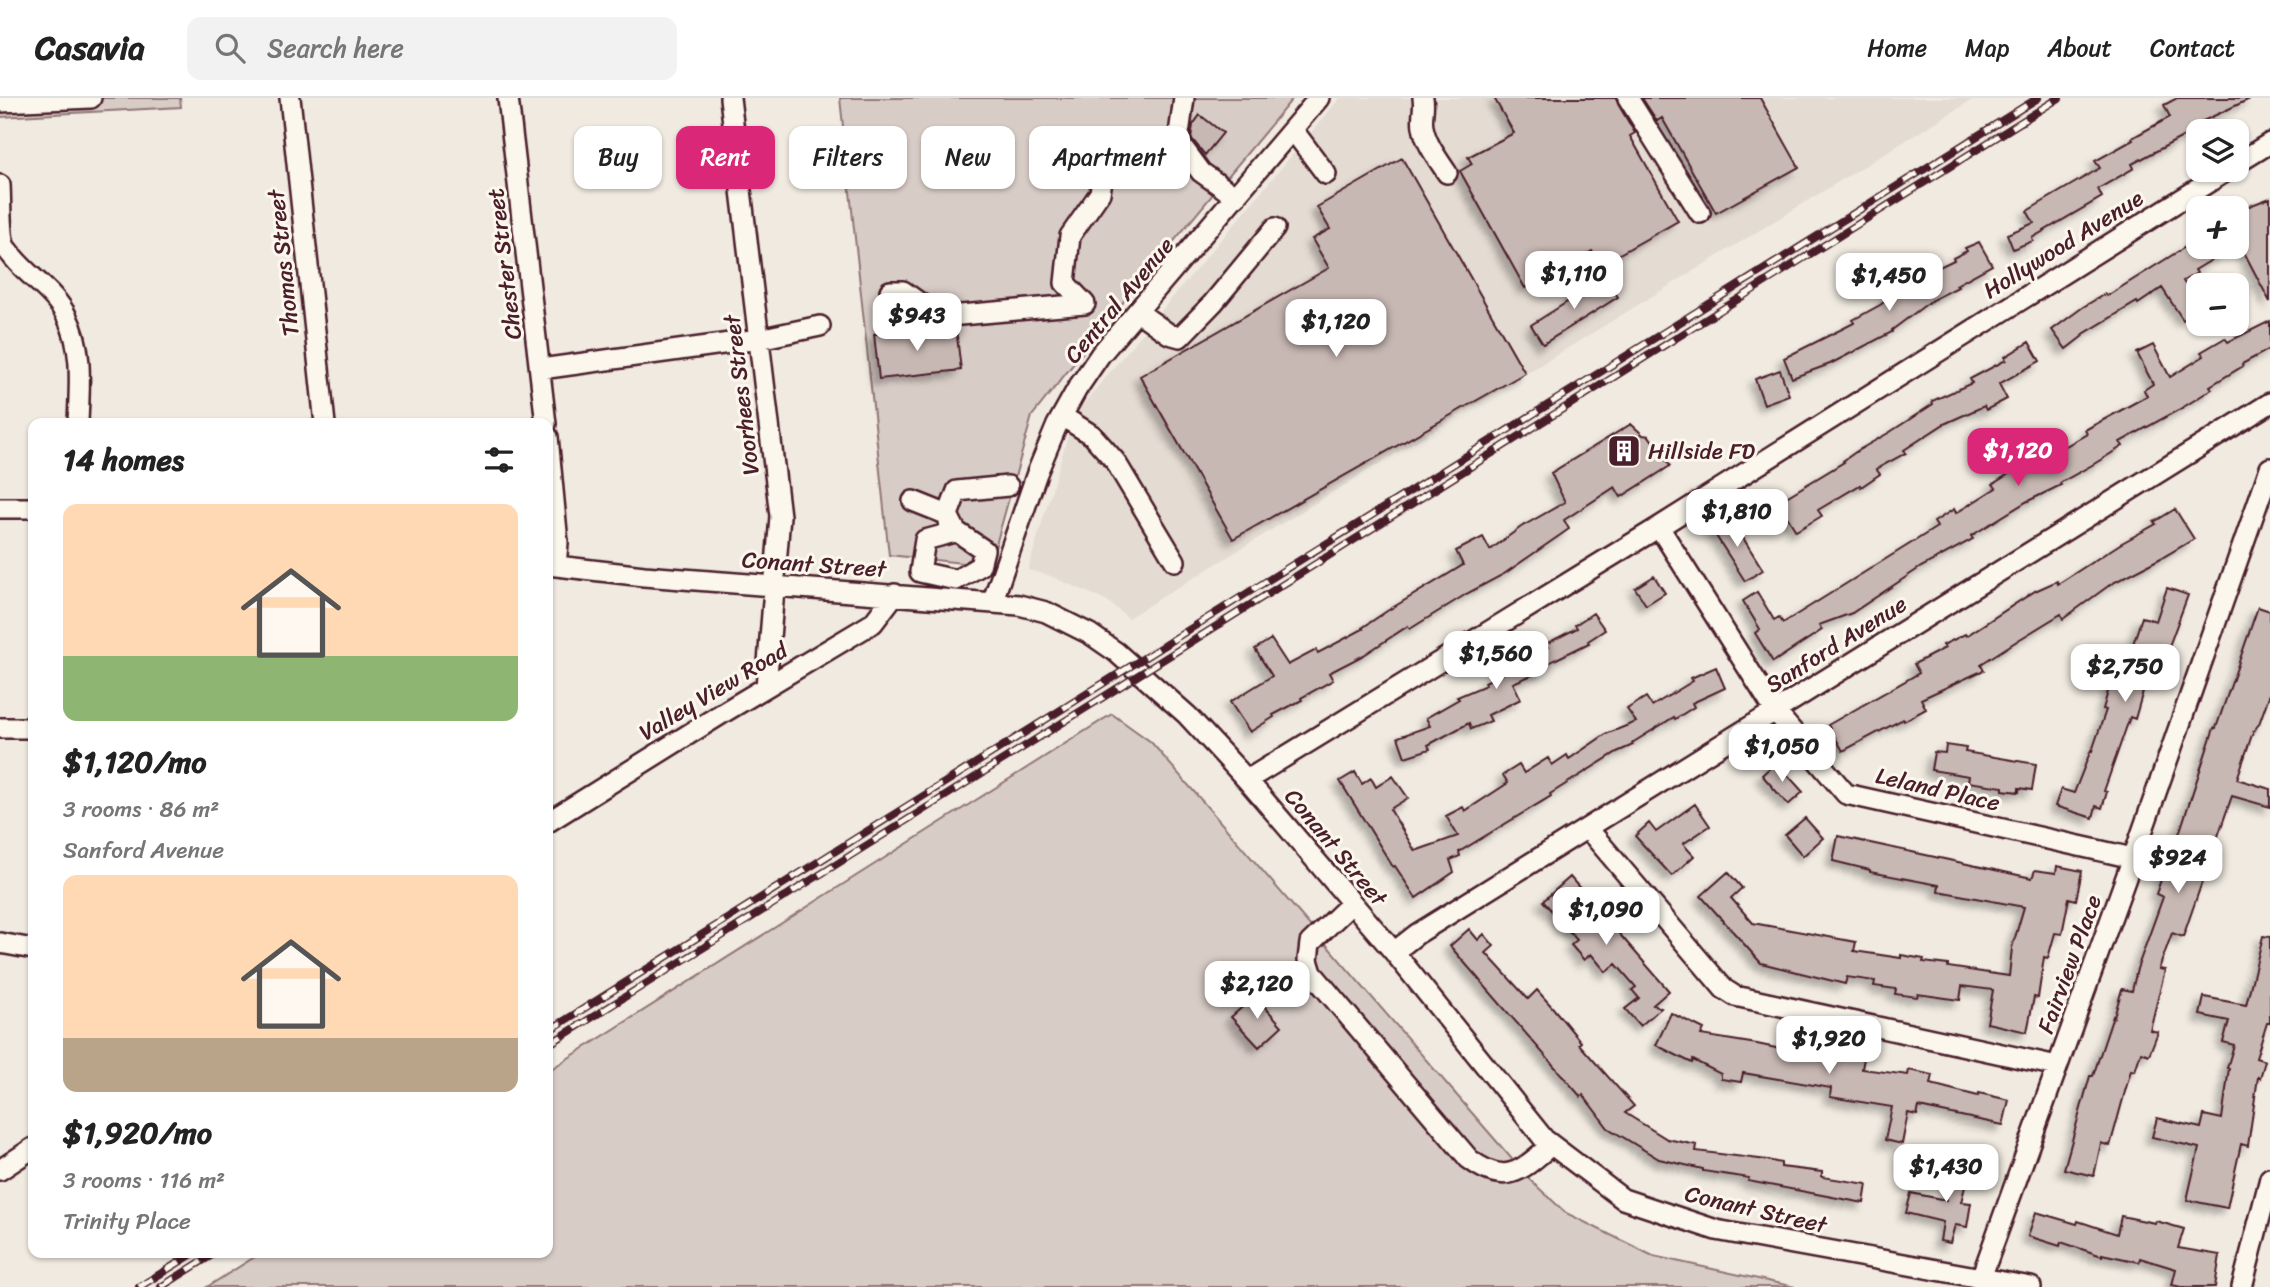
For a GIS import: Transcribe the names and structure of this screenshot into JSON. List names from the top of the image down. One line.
{"streets":{"street":["Hollywood Avenue","Thomas Street","Chester Street","Central Avenue","Voorhees Street","Conant Street","Sanford Avenue","Valley View Road","Leland Place","Fairview Place"]},"crossings":[["Hollywood Avenue","Conant Street"],["Hollywood Avenue","Leland Place"],["Central Avenue","Conant Street"],["Voorhees Street","Conant Street"],["Voorhees Street","Valley View Road"],["Conant Street","Sanford Avenue"],["Conant Street","Valley View Road"],["Conant Street","Fairview Place"],["Sanford Avenue","Leland Place"],["Leland Place","Fairview Place"]],"places":{"building":["Hillside FD"]},"page":{"header":"Casavia","search":"Search here","nav":["Home","Map","About","Contact"],"map_buttons":["+","−"],"chip":["Buy","Rent","Filters","New","Apartment"],"price":["$1,110","$1,450","$943","$1,120","$1,120","$1,810","$1,560","$2,750","$1,050","$924","$1,090","$2,120","$1,920","$1,430"],"heading":"14 homes","list":[{"name":"$1,120/mo","note":"3 rooms · 86 m² · Sanford Avenue"},{"name":"$1,920/mo","note":"3 rooms · 116 m² · Trinity Place"}]}}
